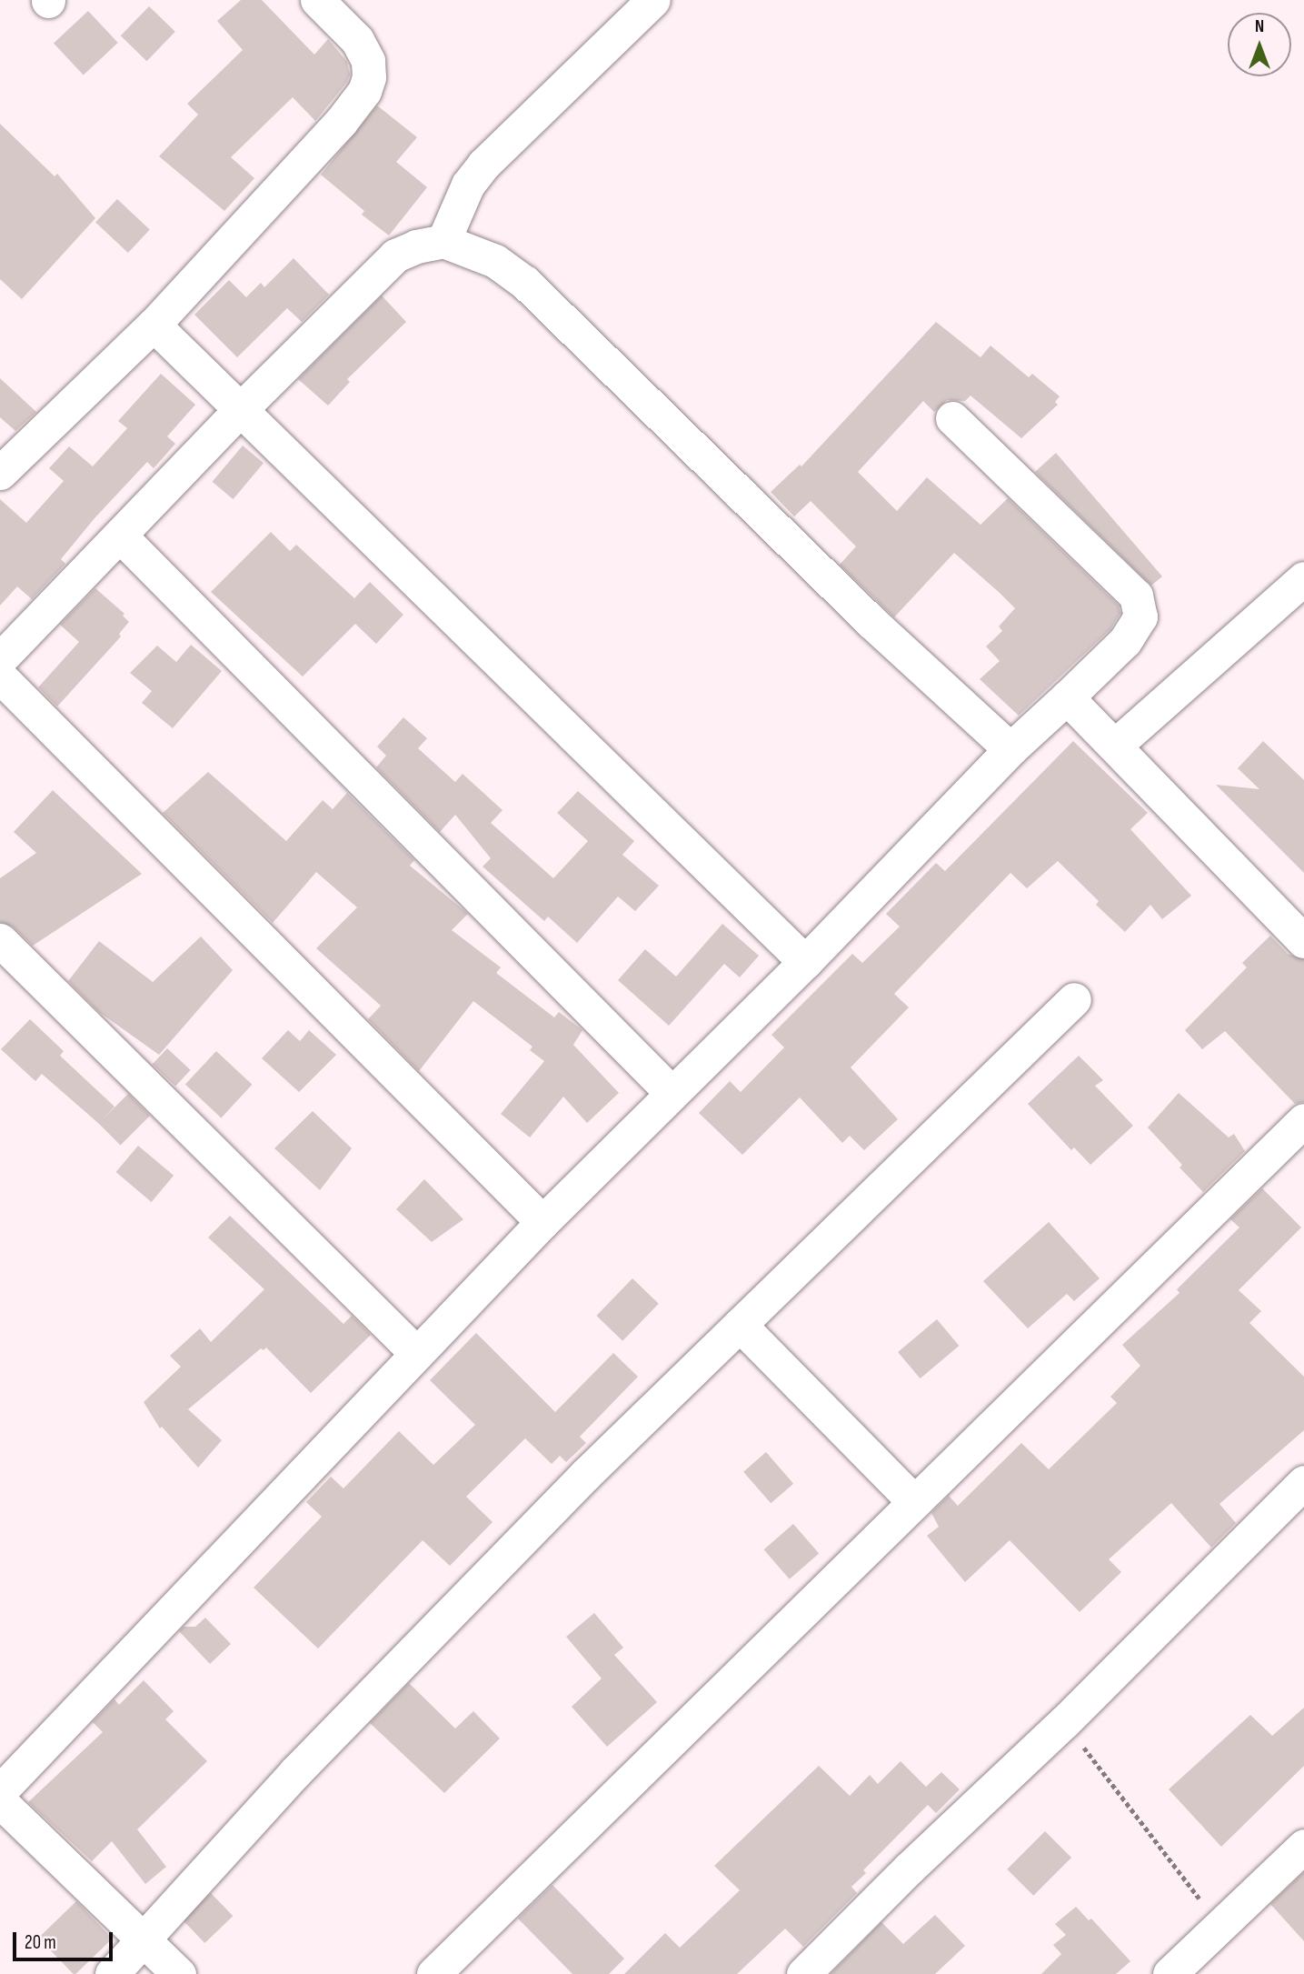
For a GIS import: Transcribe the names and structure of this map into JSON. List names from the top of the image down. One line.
{"scale_bar":"20 m","north":"top"}
